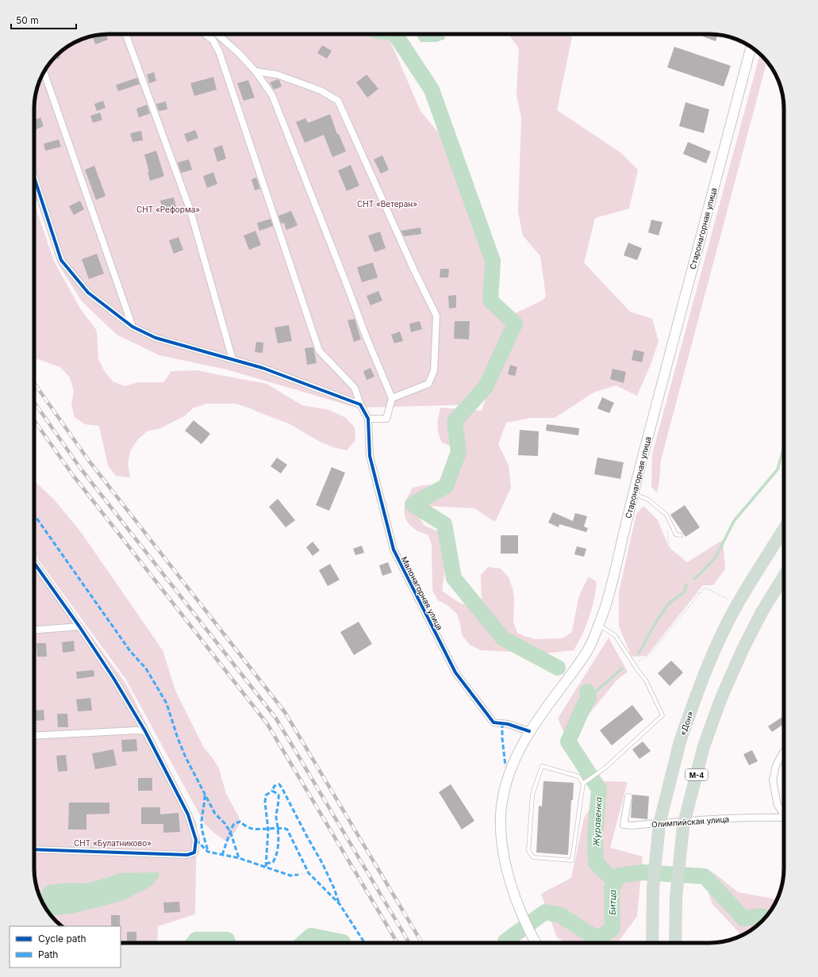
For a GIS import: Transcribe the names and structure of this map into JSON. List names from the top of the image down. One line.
{"streets":{"highway":["«Дон»","М-4"],"main road":["Старонагорная улица"],"street":["Малонагорная улица","Олимпийская улица"]},"crossings":[["Старонагорная улица","Малонагорная улица"]],"water":["Журавенка","Битца"],"parks":["СНТ «Ветеран»","СНТ «Реформа»","СНТ «Булатниково»"],"legend":["Cycle path","Path"],"scale_bar":"50 m"}
